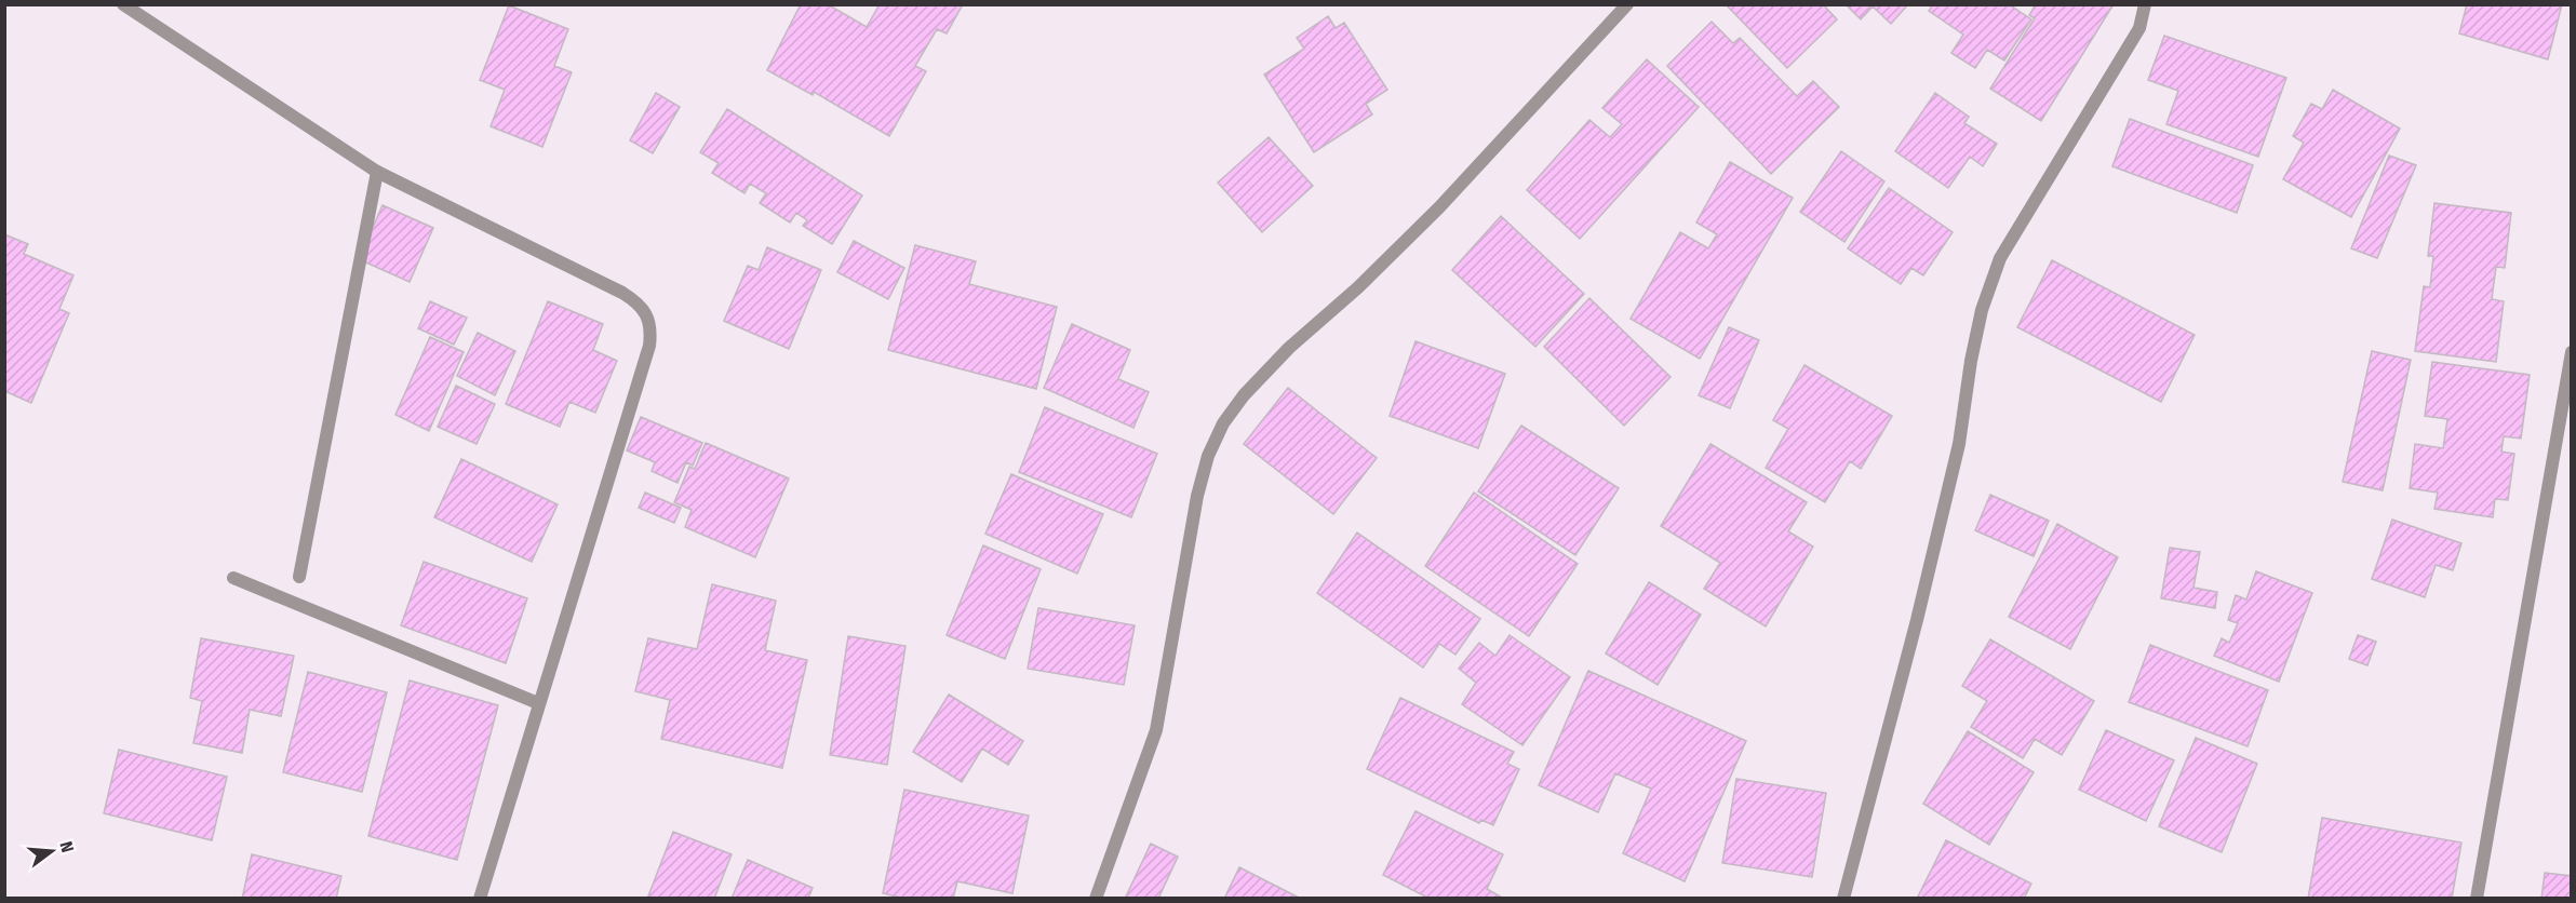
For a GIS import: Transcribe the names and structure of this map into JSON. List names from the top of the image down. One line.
{"north":"right"}
